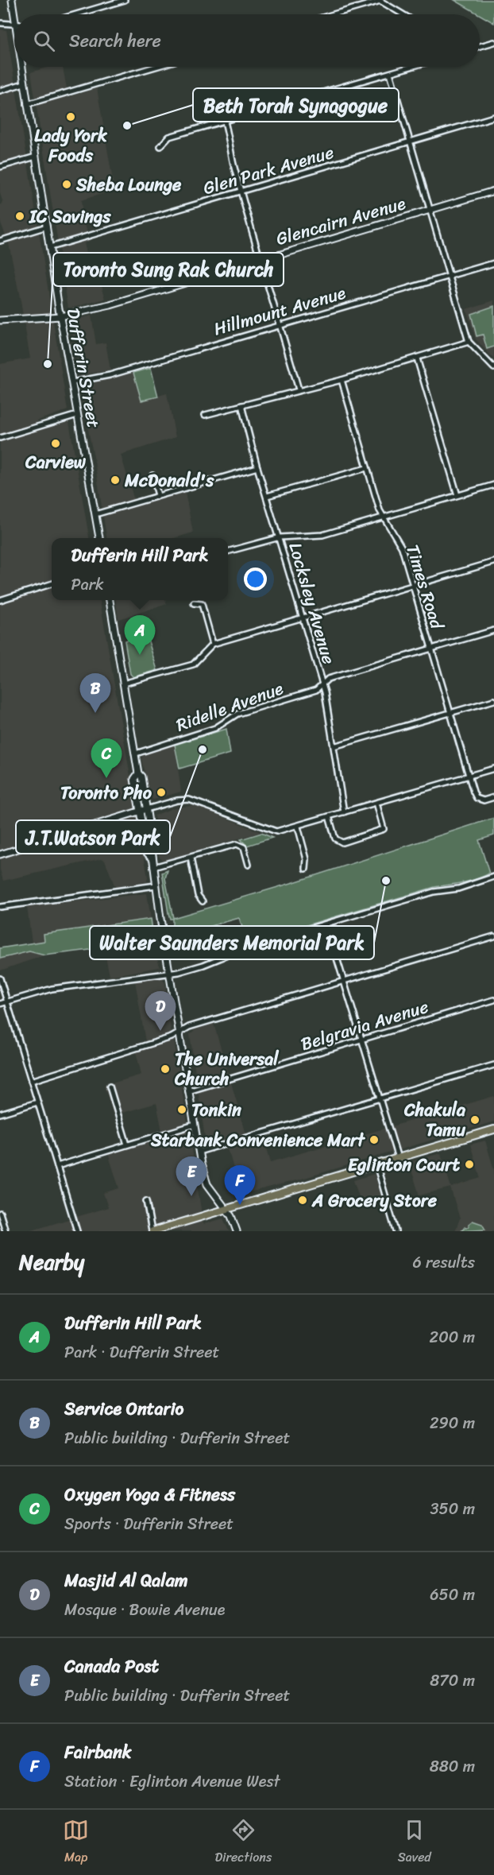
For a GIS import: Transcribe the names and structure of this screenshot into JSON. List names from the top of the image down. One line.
{"streets":{"main road":["Glencairn Avenue","Dufferin Street"],"street":["Glen Park Avenue","Hillmount Avenue","Times Road","Locksley Avenue","Ridelle Avenue","Belgravia Avenue"]},"crossings":[["Glen Park Avenue","Dufferin Street"],["Glencairn Avenue","Dufferin Street"],["Hillmount Avenue","Dufferin Street"],["Times Road","Ridelle Avenue"],["Locksley Avenue","Ridelle Avenue"]],"places":["Lady York Foods","Beth Torah Synagogue","Sheba Lounge","IC Savings","Toronto Sung Rak Church","Carview","McDonald's","J.T.Watson Park","Toronto Pho","Walter Saunders Memorial Park","The Universal Church","Tonkin","Chakula Tamu","Starbank Convenience Mart","Eglinton Court","A Grocery Store"],"page":{"search":"Search here","popup":["Dufferin Hill Park","Park"],"pins":["A","B","C","D","E","F"],"heading":["Nearby","6 results"],"list":[{"mark":"A","name":"Dufferin Hill Park","note":"Park · Dufferin Street","value":"200 m"},{"mark":"B","name":"Service Ontario","note":"Public building · Dufferin Street","value":"290 m"},{"mark":"C","name":"Oxygen Yoga & Fitness","note":"Sports · Dufferin Street","value":"350 m"},{"mark":"D","name":"Masjid Al Qalam","note":"Mosque · Bowie Avenue","value":"650 m"},{"mark":"E","name":"Canada Post","note":"Public building · Dufferin Street","value":"870 m"},{"mark":"F","name":"Fairbank","note":"Station · Eglinton Avenue West","value":"880 m"}],"nav":["Map","Directions","Saved"]}}
